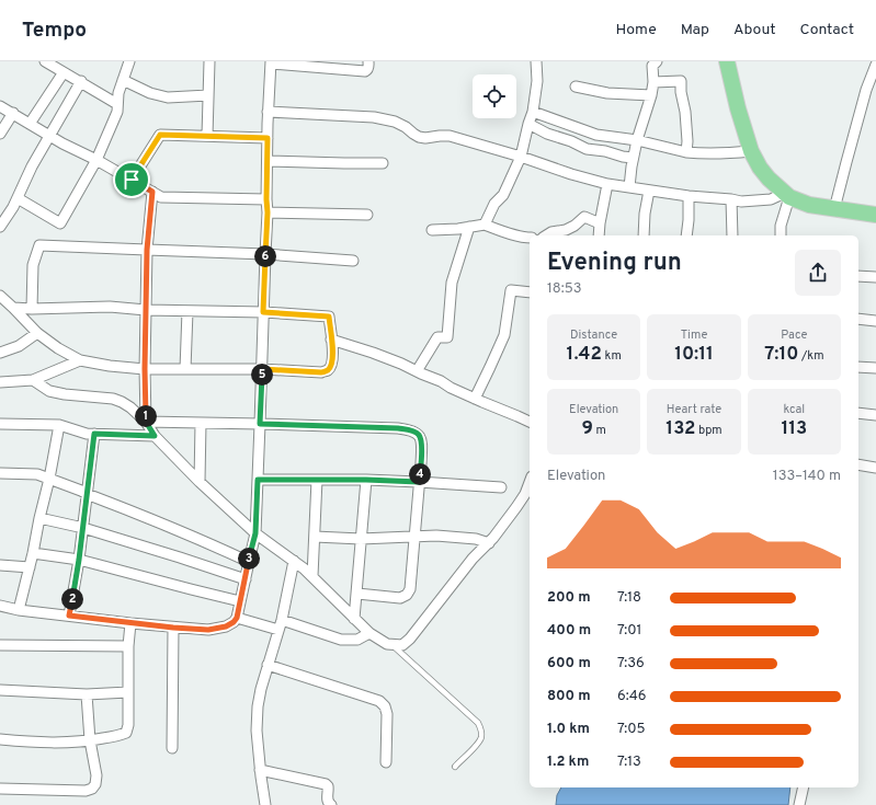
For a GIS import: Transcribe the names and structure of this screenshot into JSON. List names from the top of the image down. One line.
{"page":{"header":"Tempo","nav":["Home","Map","About","Contact"],"heading":["Evening run","18:53"],"pins":["6","5","1","4","3","2"],"stats":[["Distance","1.42 km"],["Time","10:11"],["Pace","7:10 /km"],["Elevation","9 m"],["Heart rate","132 bpm"],["kcal","113"]],"chart":["Elevation","133–140 m"],"list":[{"name":"200 m","note":"7:18"},{"name":"400 m","note":"7:01"},{"name":"600 m","note":"7:36"},{"name":"800 m","note":"6:46"},{"name":"1.0 km","note":"7:05"},{"name":"1.2 km","note":"7:13"}]}}
